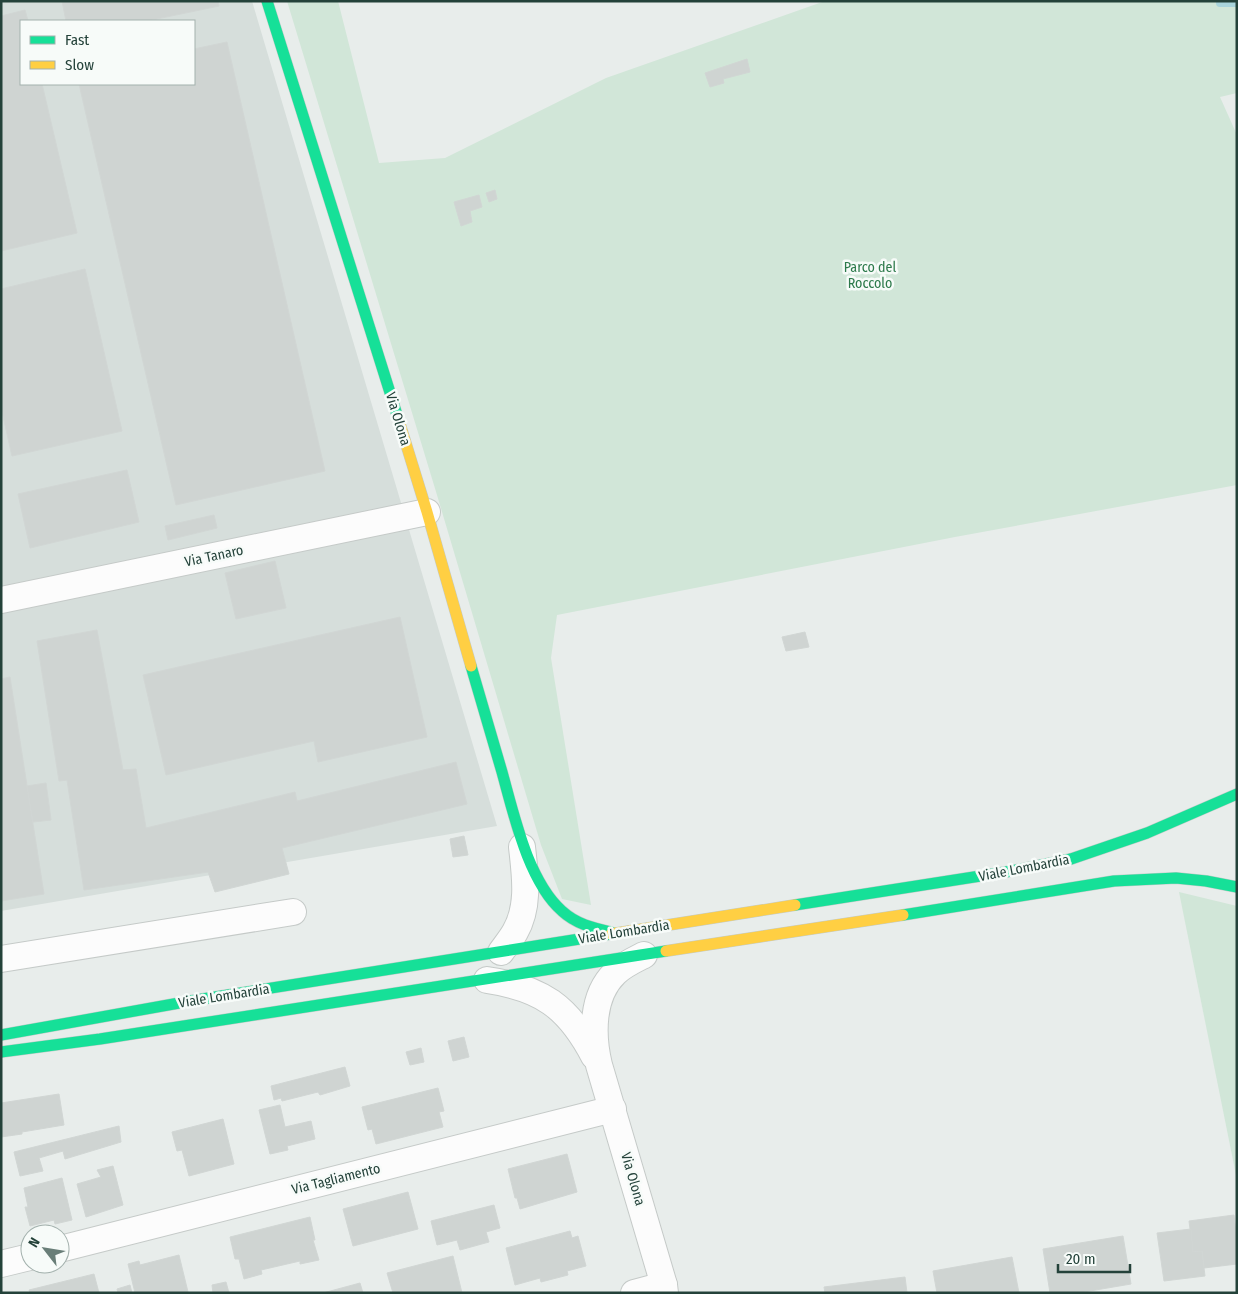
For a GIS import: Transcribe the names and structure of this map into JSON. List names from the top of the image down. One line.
{"streets":{"main road":["Via Olona","Viale Lombardia"],"street":["Via Tanaro","Via Tagliamento"]},"crossings":[["Via Olona","Via Tanaro"],["Via Olona","Viale Lombardia"],["Via Olona","Via Tagliamento"]],"parks":["Parco del Roccolo"],"legend":["Fast","Slow"],"scale_bar":"20 m","north":"top left"}
